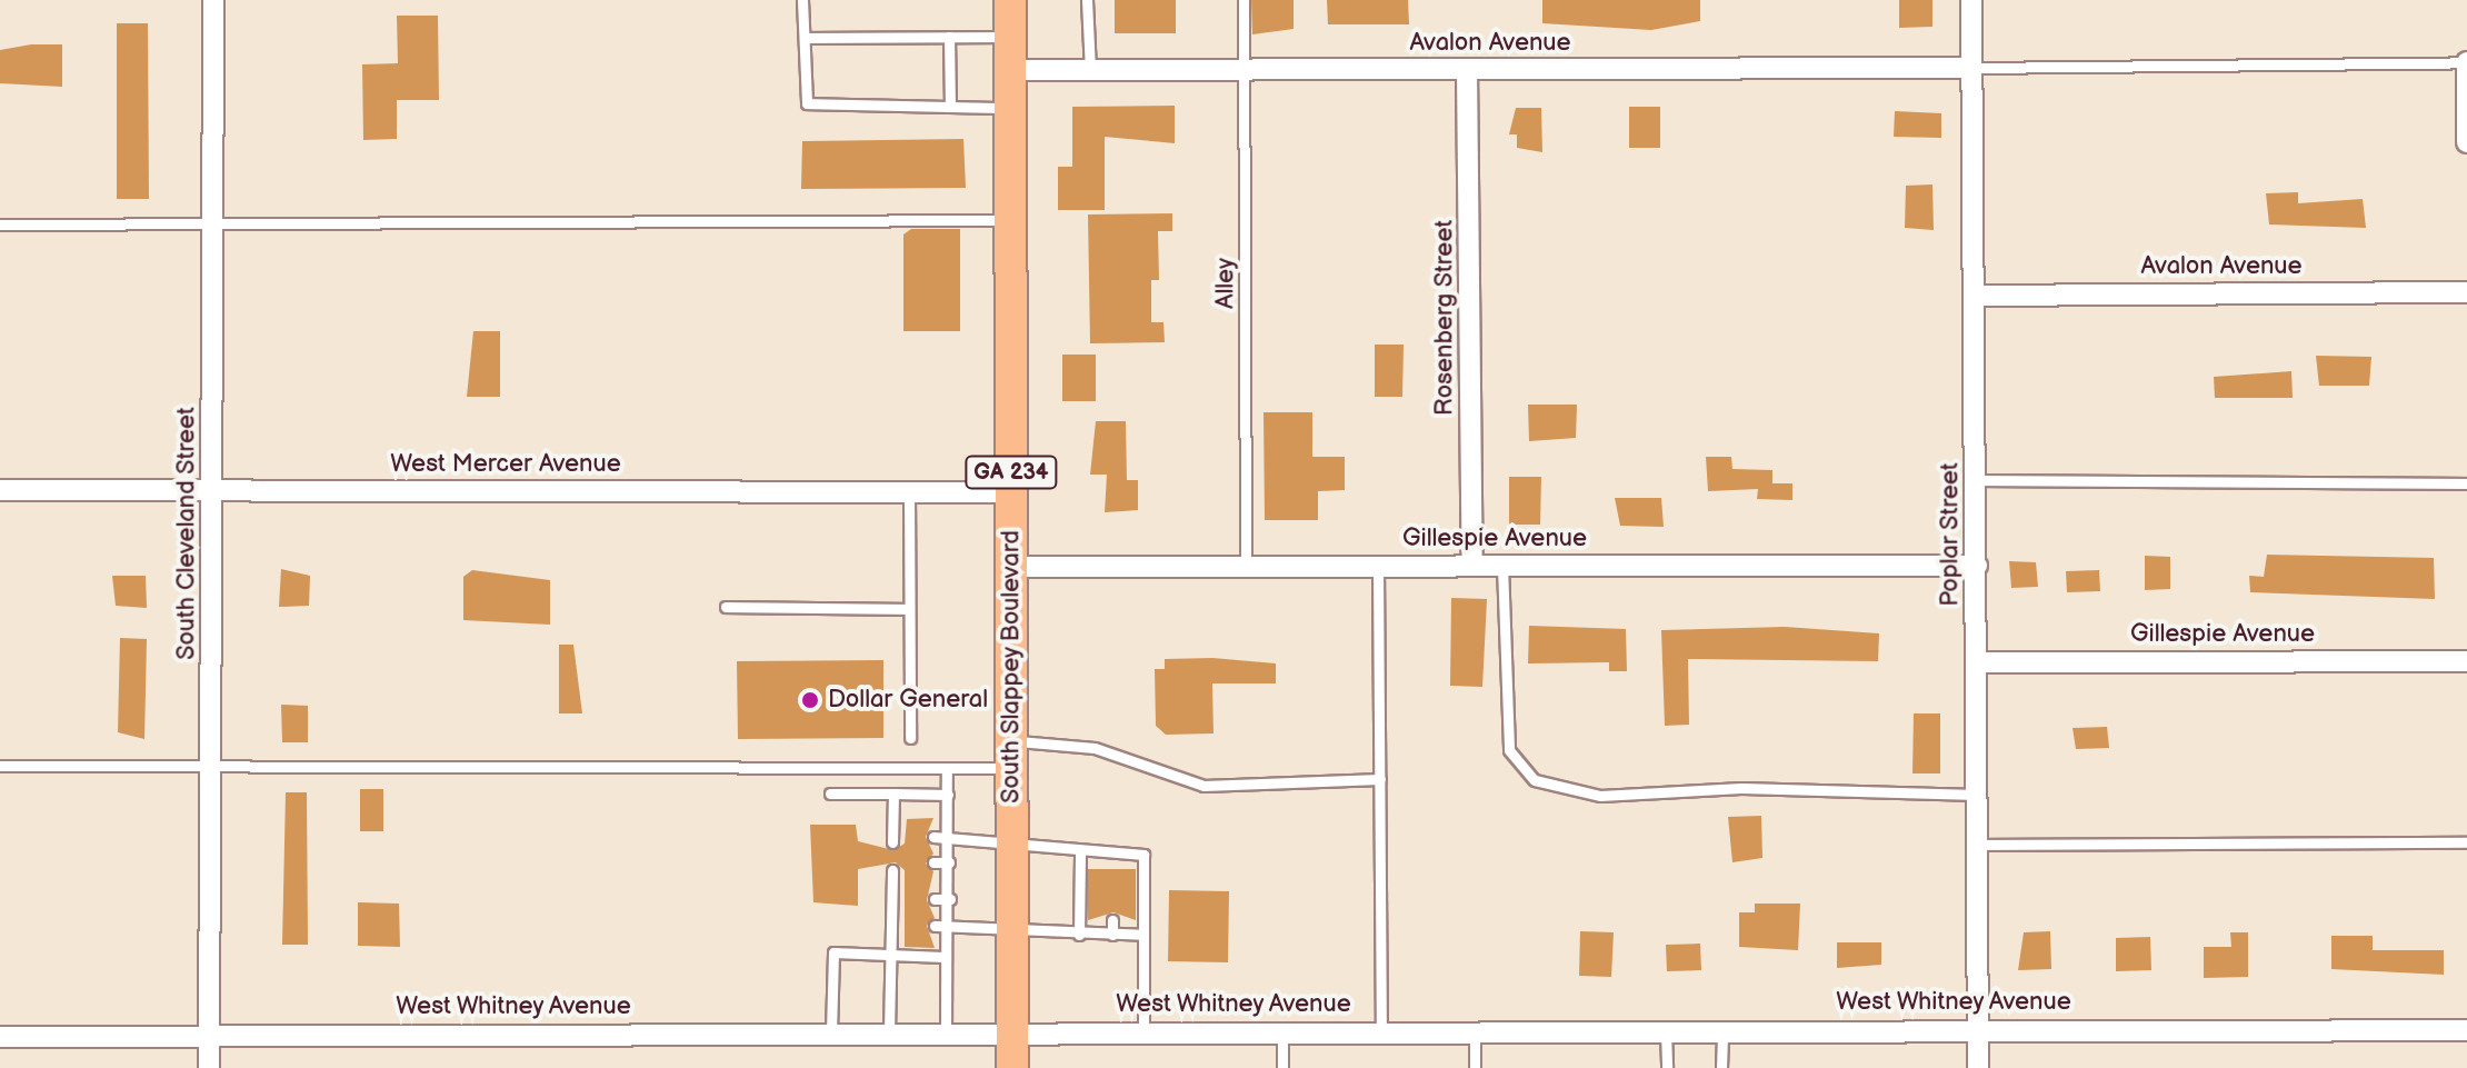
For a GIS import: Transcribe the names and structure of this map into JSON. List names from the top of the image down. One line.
{"streets":{"main road":["GA 234","South Slappey Boulevard"],"street":["Avalon Avenue","Rosenberg Street","West Mercer Avenue","South Cleveland Street","Poplar Street","Gillespie Avenue","West Whitney Avenue"],"lane":["Alley"]},"crossings":[["Avalon Avenue","Alley"],["Avalon Avenue","Rosenberg Street"],["Avalon Avenue","Poplar Street"],["Avalon Avenue","South Slappey Boulevard"],["Alley","Gillespie Avenue"],["Rosenberg Street","Gillespie Avenue"],["West Mercer Avenue","South Cleveland Street"],["West Mercer Avenue","South Slappey Boulevard"],["South Cleveland Street","West Whitney Avenue"],["Poplar Street","Gillespie Avenue"],["Poplar Street","West Whitney Avenue"],["Gillespie Avenue","South Slappey Boulevard"],["South Slappey Boulevard","West Whitney Avenue"]],"places":["Dollar General"]}
